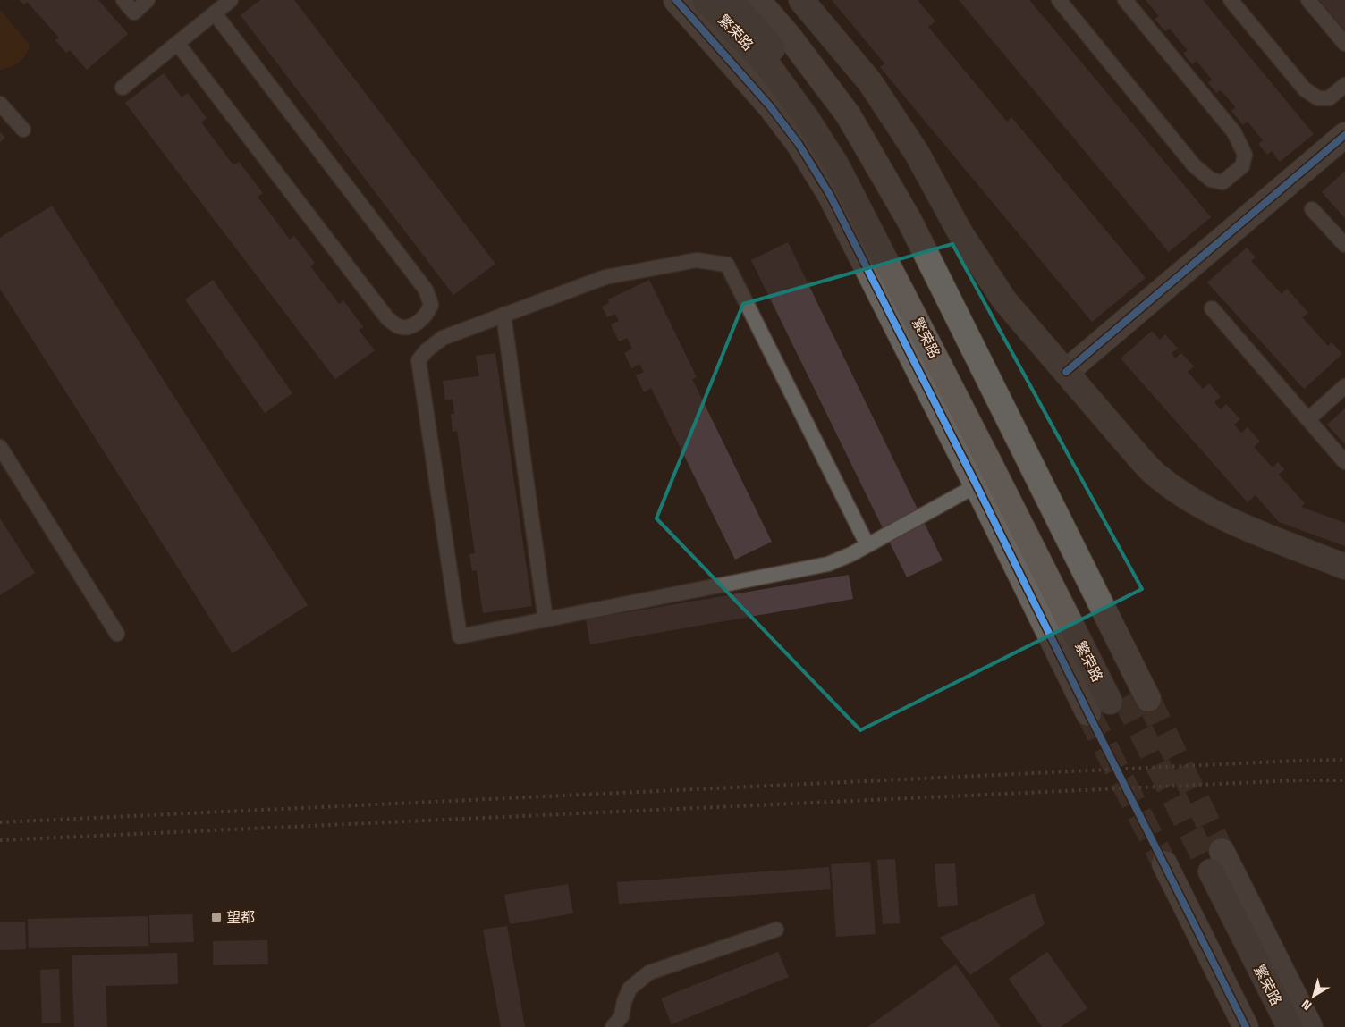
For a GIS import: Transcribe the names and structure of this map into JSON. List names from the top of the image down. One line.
{"streets":{"main road":["繁荣路"]},"places":{"transit":["望都"]},"north":"bottom left"}
